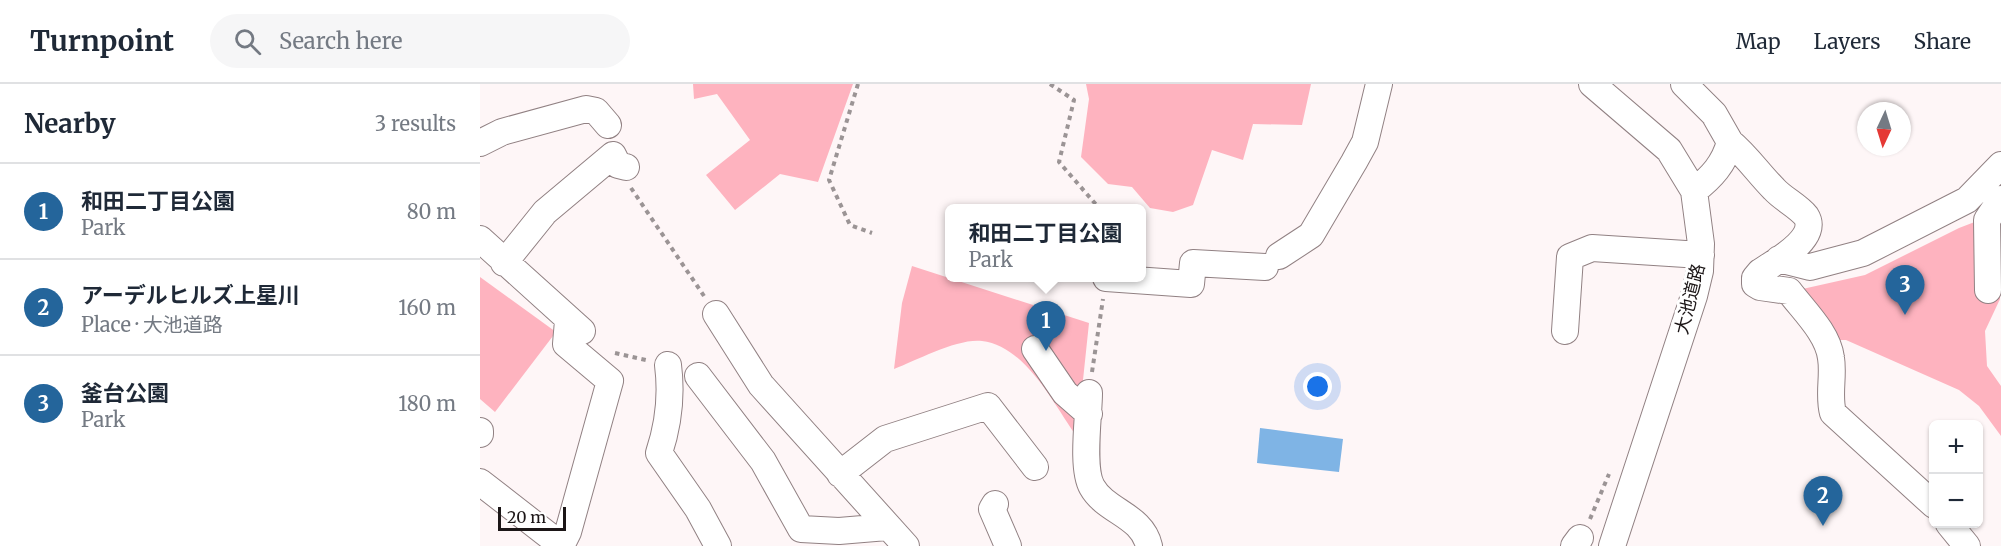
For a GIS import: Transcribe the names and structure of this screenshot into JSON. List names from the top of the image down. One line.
{"streets":{"street":["大池道路"]},"scale_bar":"20 m","north":"bottom","page":{"header":"Turnpoint","search":"Search here","nav":["Map","Layers","Share"],"heading":["Nearby","3 results"],"list":[{"mark":"1","name":"和田二丁目公園","note":"Park","value":"80 m"},{"mark":"2","name":"アーデルヒルズ上星川","note":"Place · 大池道路","value":"160 m"},{"mark":"3","name":"釜台公園","note":"Park","value":"180 m"}],"popup":["和田二丁目公園","Park"],"pins":["3","1","2"],"map_buttons":["+","−"],"scale":"20 m"}}
